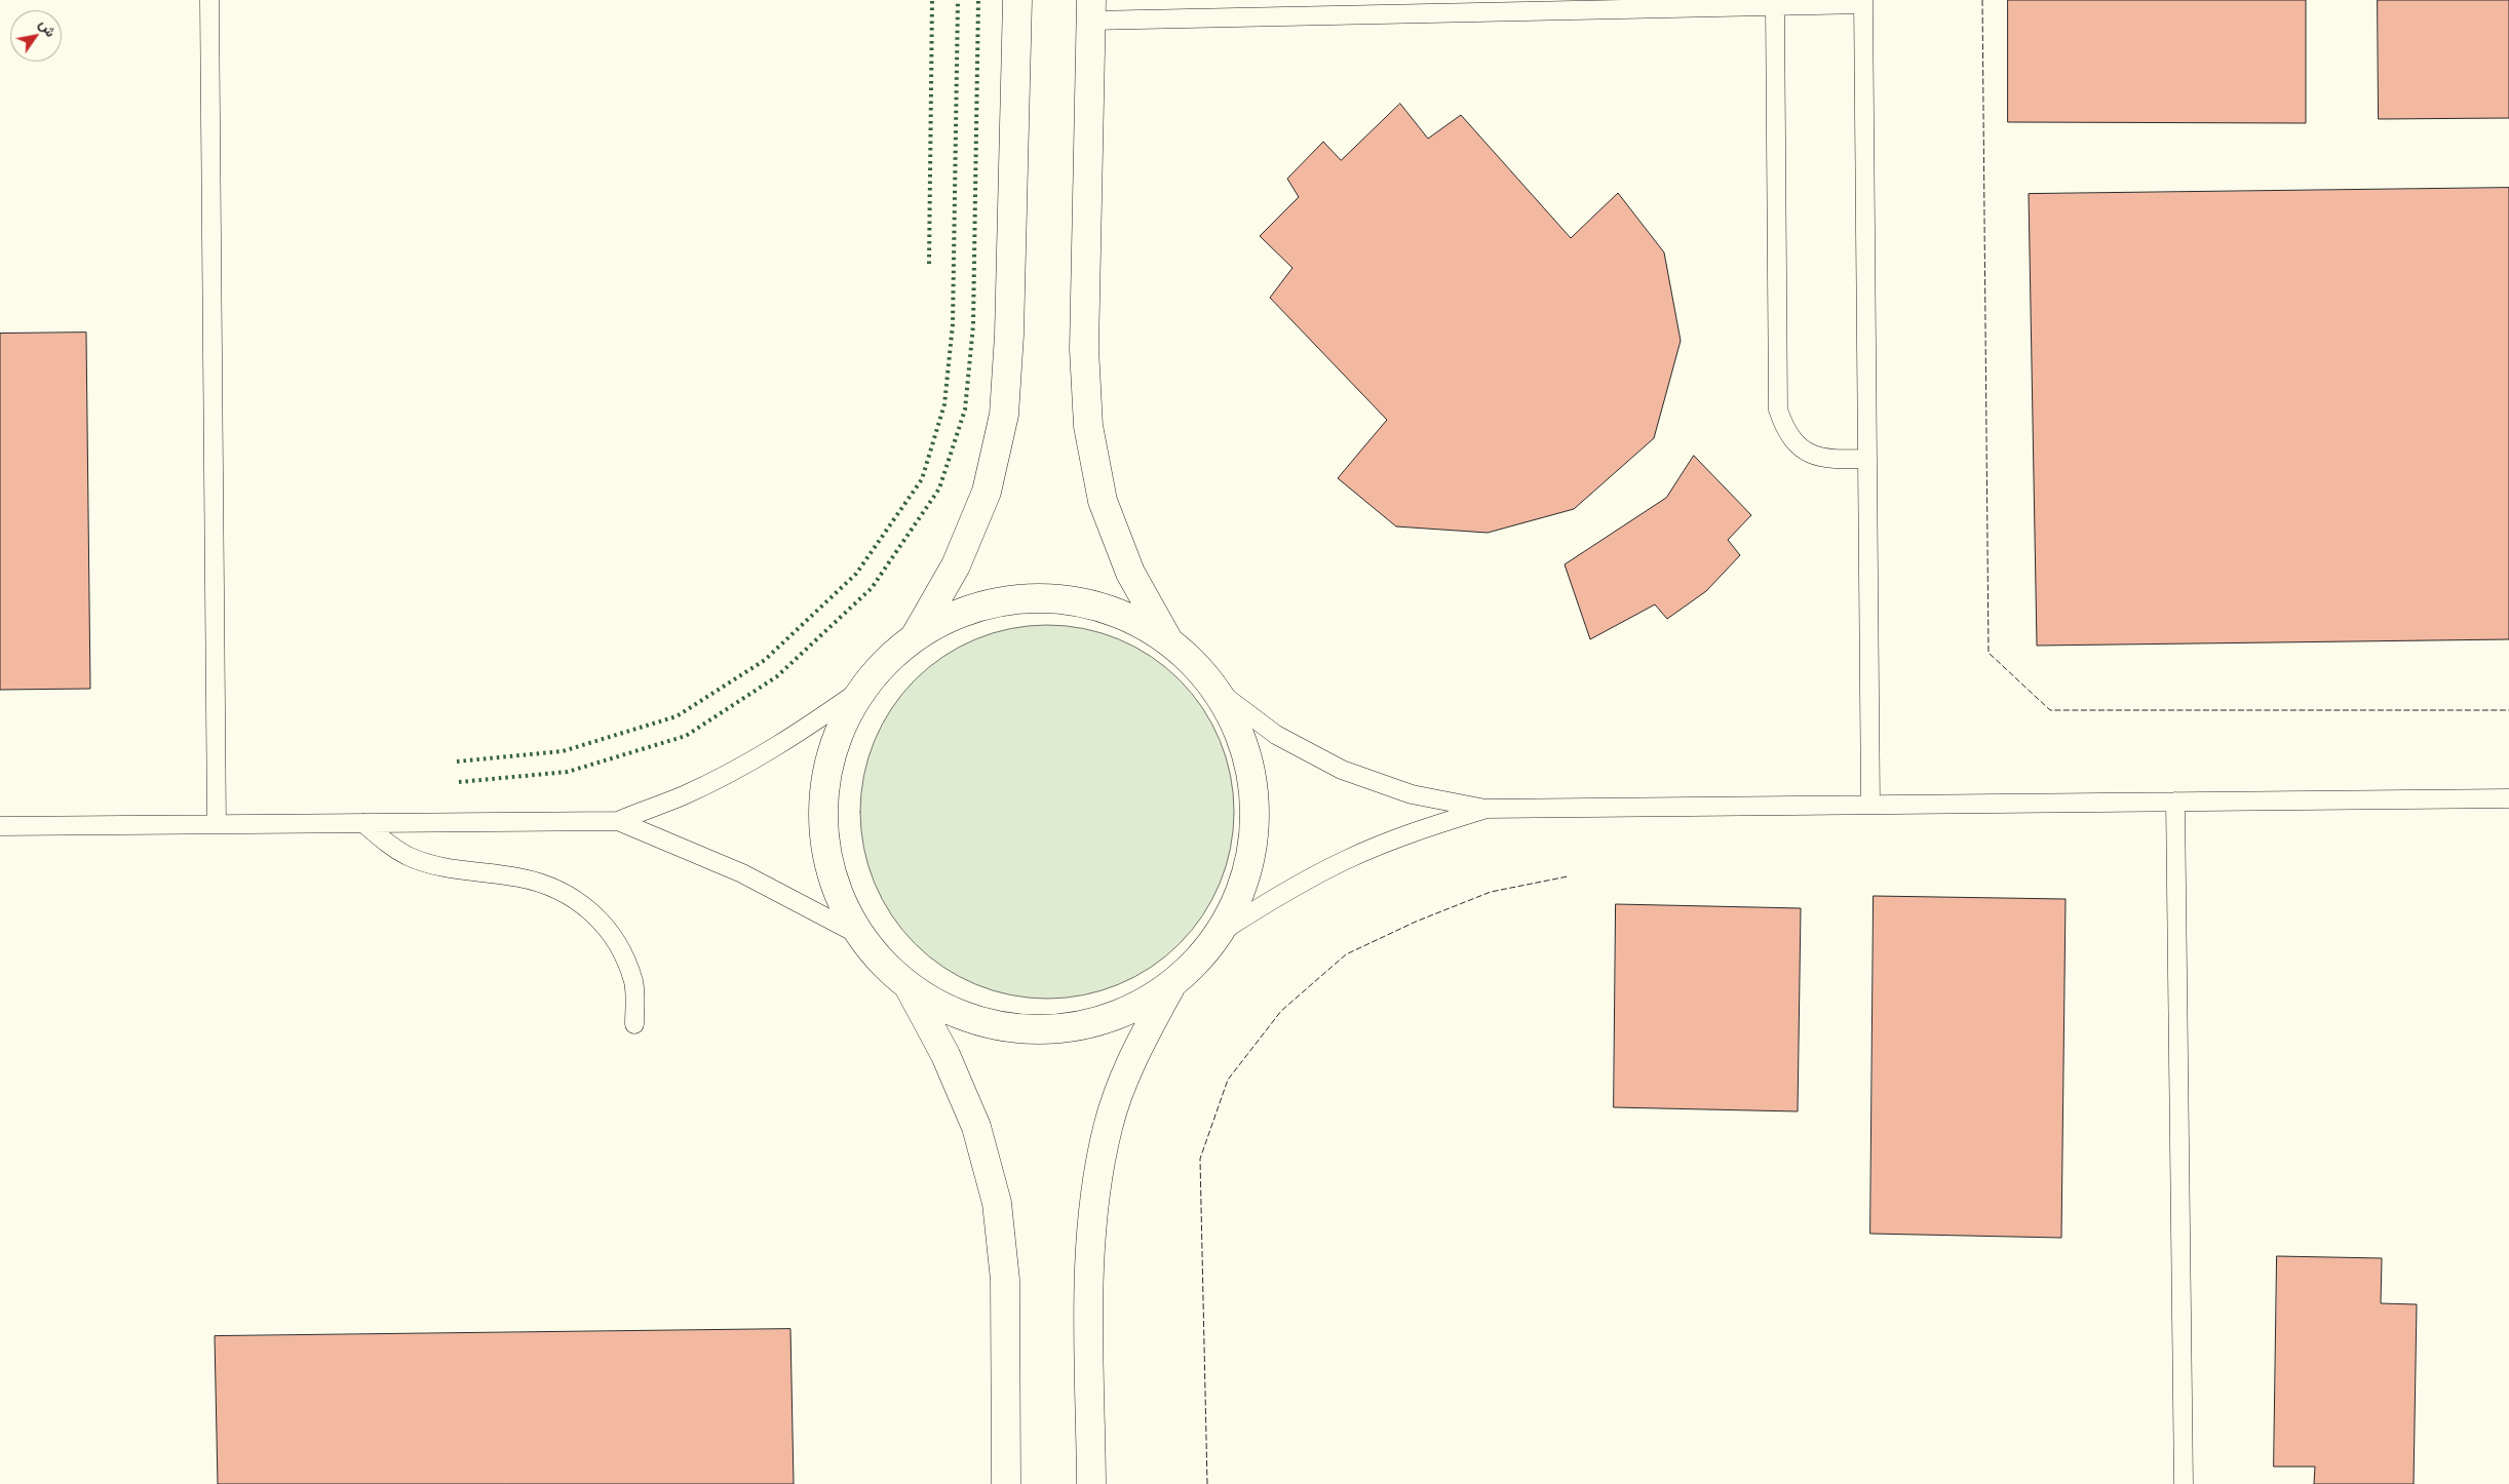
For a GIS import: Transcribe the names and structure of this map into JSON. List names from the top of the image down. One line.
{"north":"top right"}
